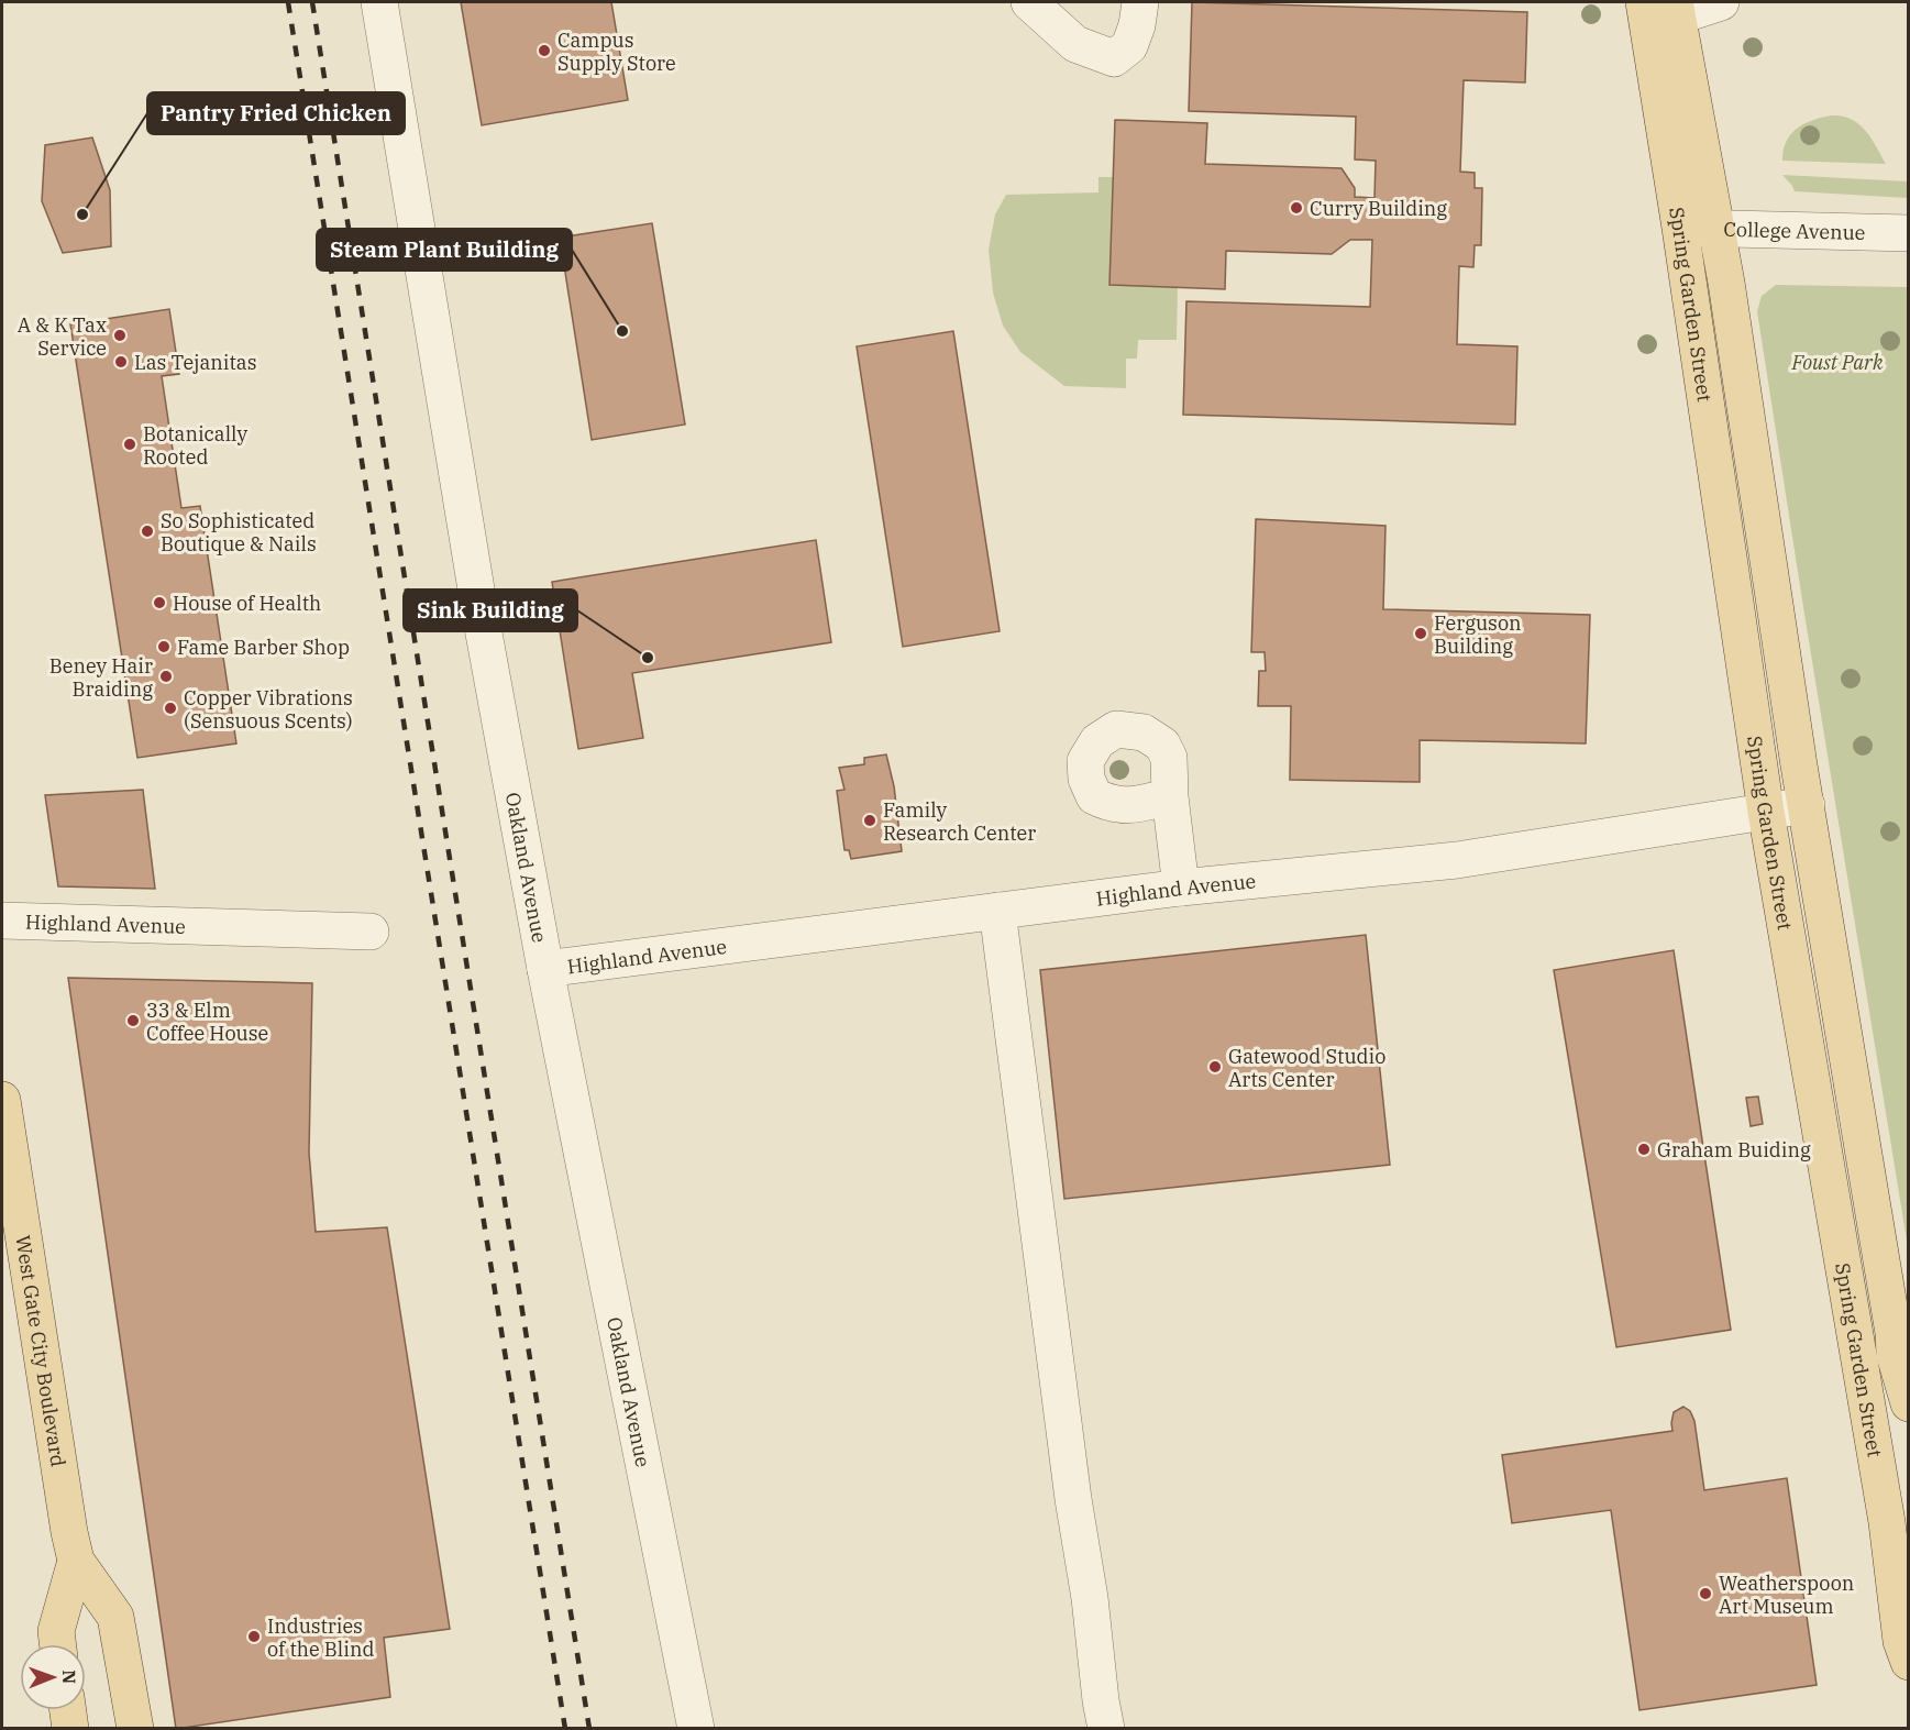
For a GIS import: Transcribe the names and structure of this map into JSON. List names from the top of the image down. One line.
{"streets":{"main road":["Spring Garden Street","West Gate City Boulevard"],"street":["College Avenue","Oakland Avenue","Highland Avenue"]},"crossings":[["College Avenue","Spring Garden Street"],["Spring Garden Street","Highland Avenue"],["Oakland Avenue","Highland Avenue"]],"parks":["Foust Park"],"places":["Campus Supply Store","Curry Building","Pantry Fried Chicken","Steam Plant Building","A & K Tax Service","Las Tejanitas","Botanically Rooted","So Sophisticated Boutique & Nails","House of Health","Ferguson Building","Fame Barber Shop","Sink Building","Beney Hair Braiding","Copper Vibrations (Sensuous Scents)","Family Research Center","33 & Elm Coffee House","Gatewood Studio Arts Center","Graham Buiding","Weatherspoon Art Museum","Industries of the Blind"],"north":"right"}
